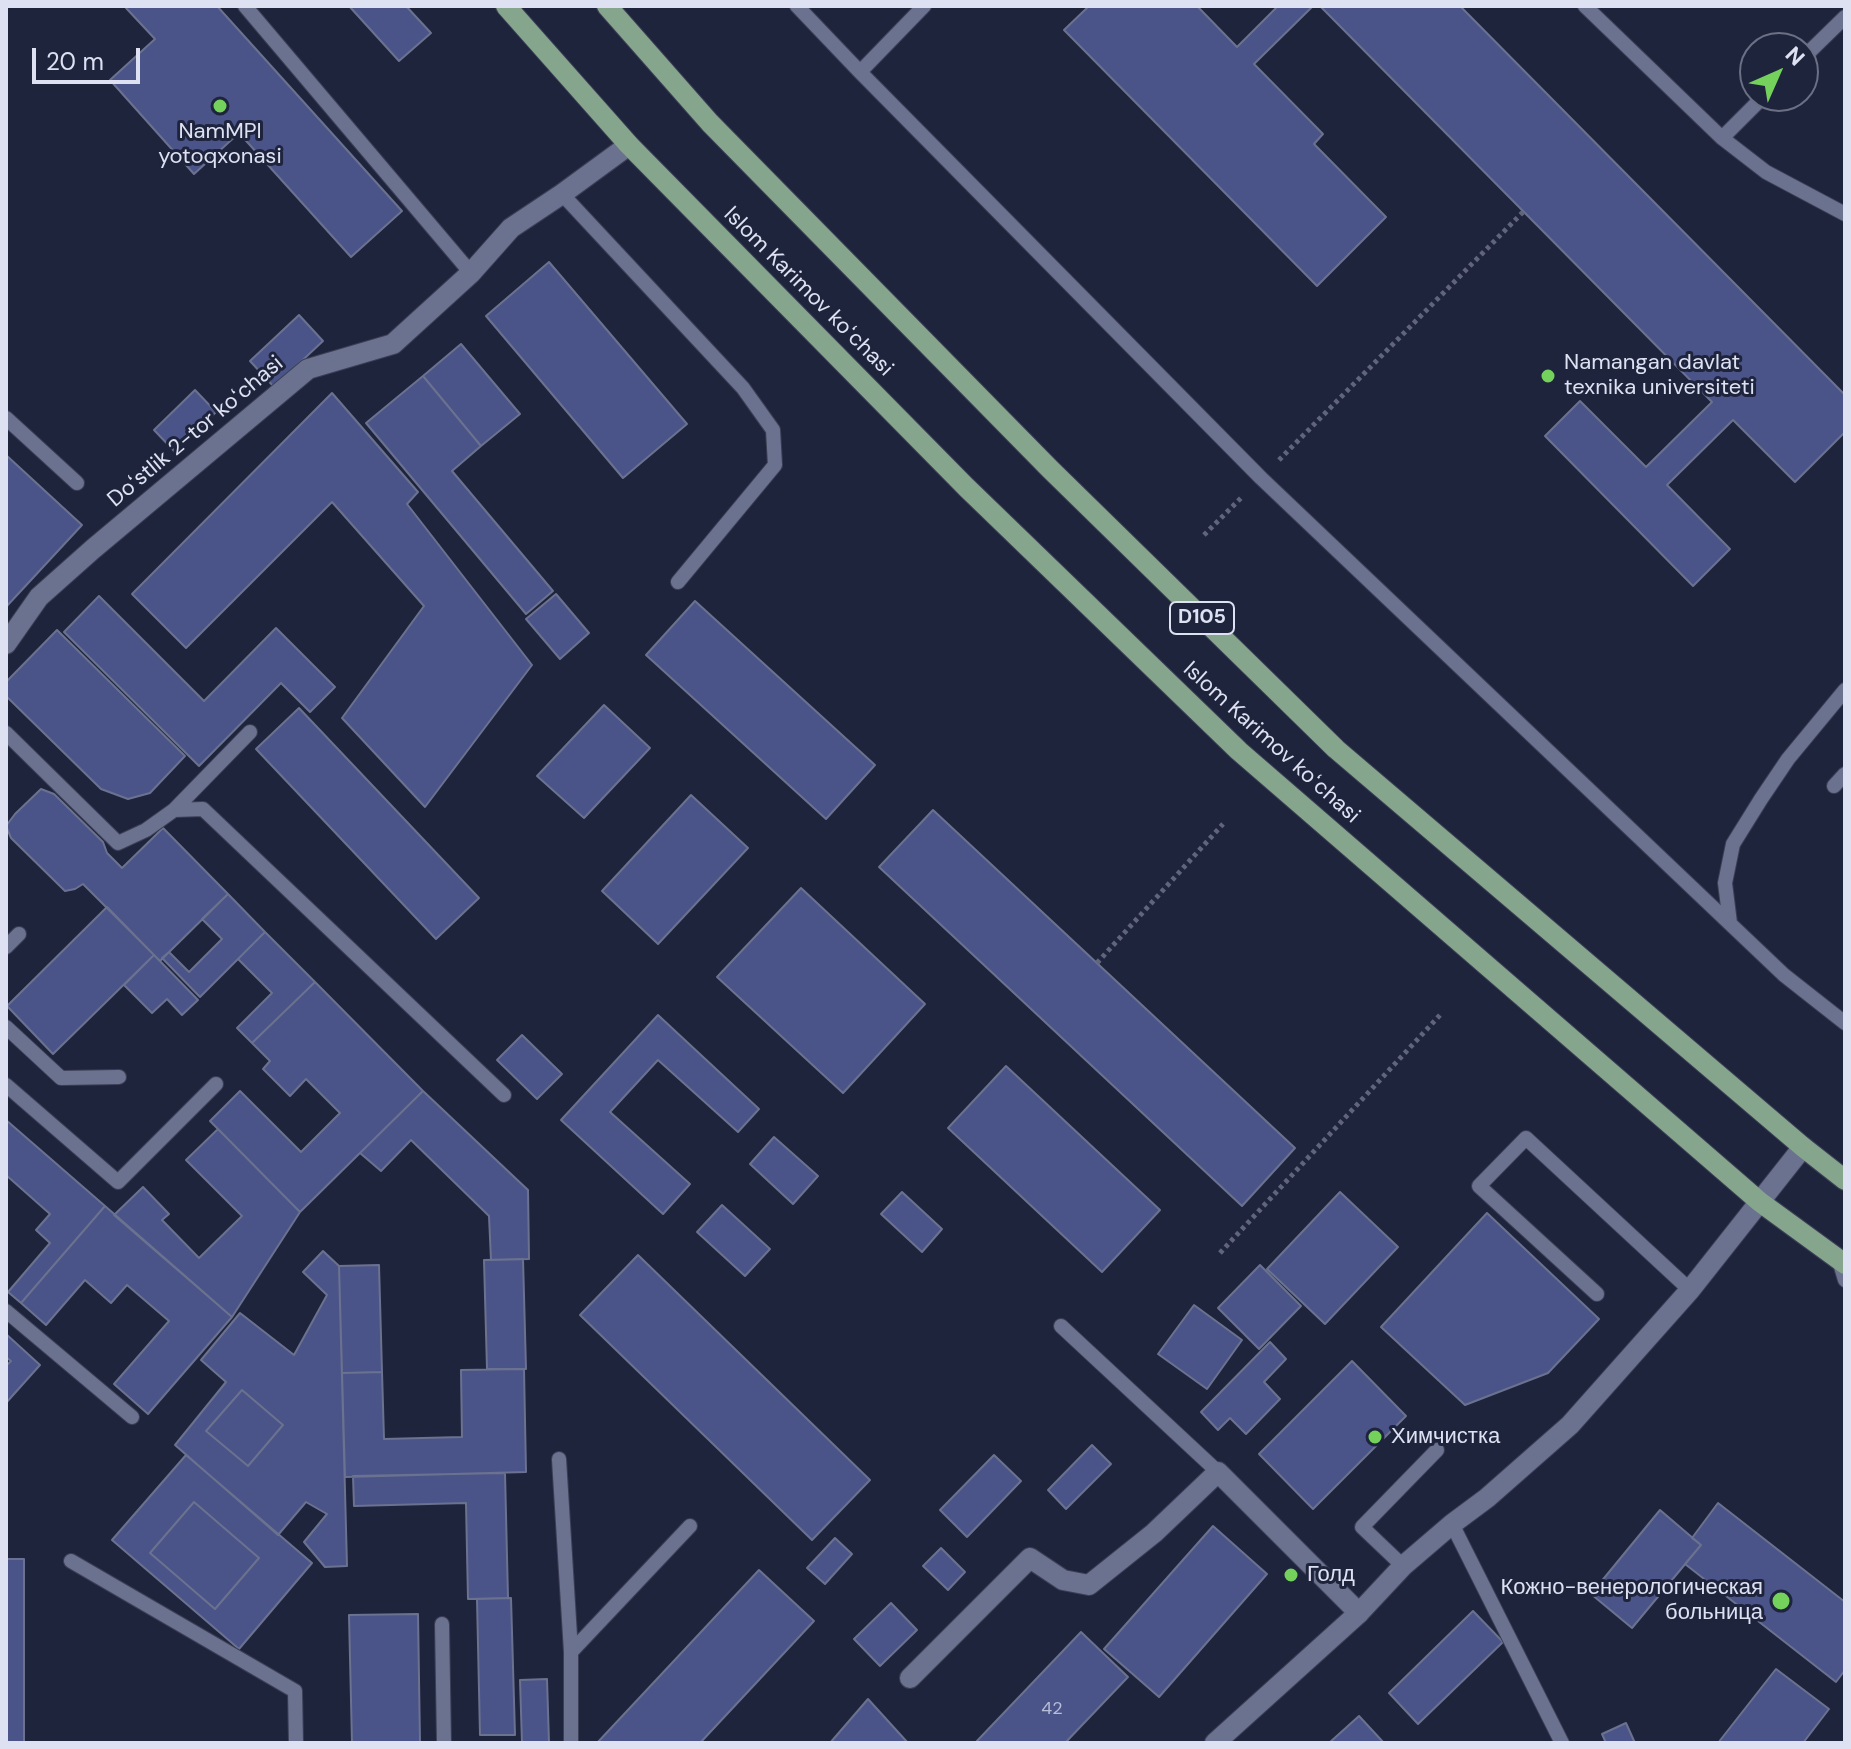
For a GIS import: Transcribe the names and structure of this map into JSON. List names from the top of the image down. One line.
{"streets":{"main road":["Islom Karimov koʻchasi","D105"],"street":["Doʻstlik 2-tor koʻchasi"]},"crossings":[["Islom Karimov koʻchasi","Doʻstlik 2-tor koʻchasi"]],"places":["NamMPI yotoqxonasi","Namangan davlat texnika universiteti","Химчистка","Голд","Кожно-венерологическая больница"],"house_numbers":["42"],"scale_bar":"20 m","north":"top right"}
